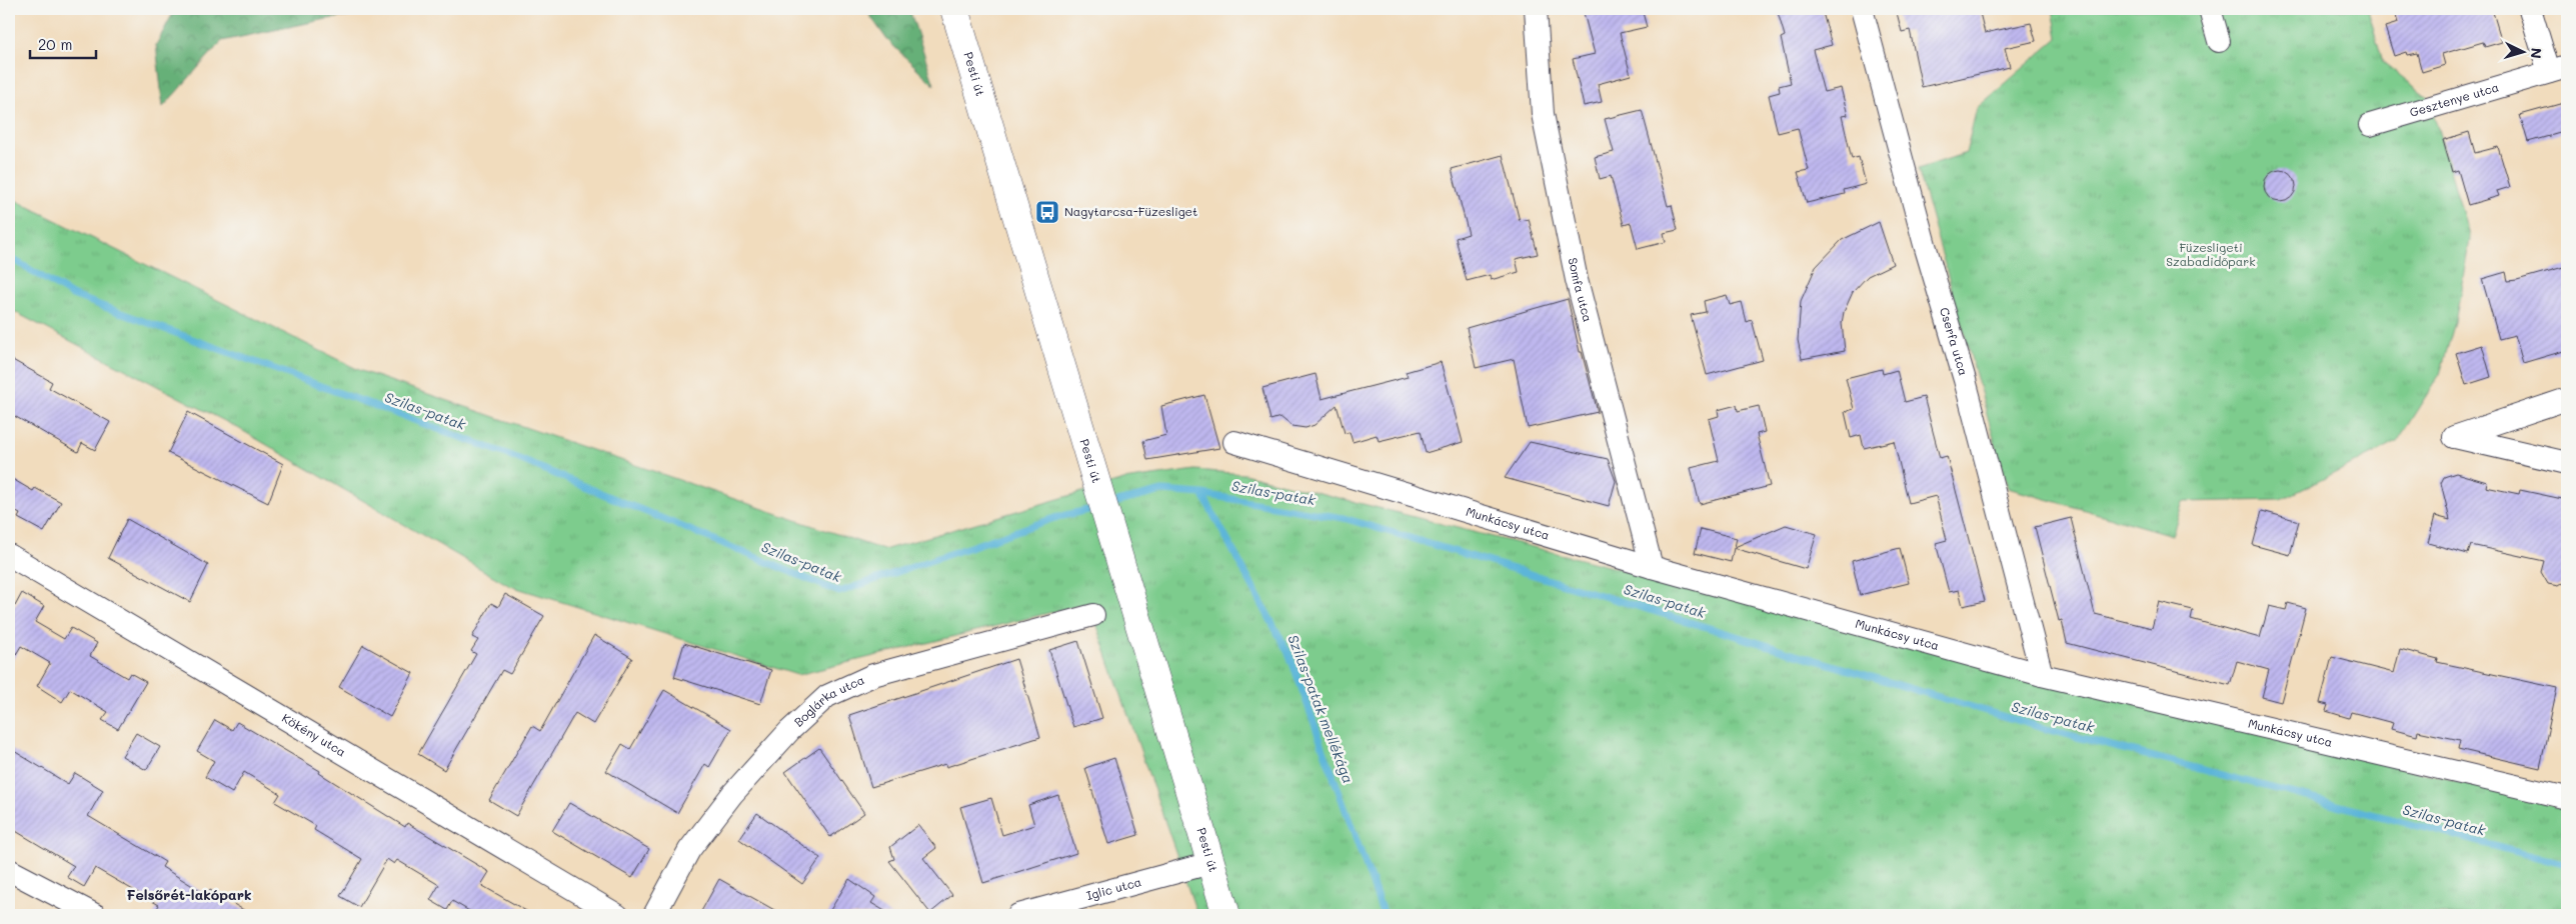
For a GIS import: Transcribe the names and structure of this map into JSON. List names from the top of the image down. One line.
{"streets":{"main road":["Pesti út"],"street":["Gesztenye utca","Somfa utca","Cserfa utca","Munkácsy utca","Boglárka utca","Kökény utca","Iglic utca"]},"crossings":[["Pesti út","Iglic utca"],["Somfa utca","Munkácsy utca"],["Cserfa utca","Munkácsy utca"]],"districts":["Felsőrét-lakópark"],"water":["Szilas-patak","Szilas-patak mellékága"],"parks":["Füzesligeti Szabadidőpark"],"places":{"bus stop":["Nagytarcsa-Füzesliget"]},"scale_bar":"20 m","north":"right"}
